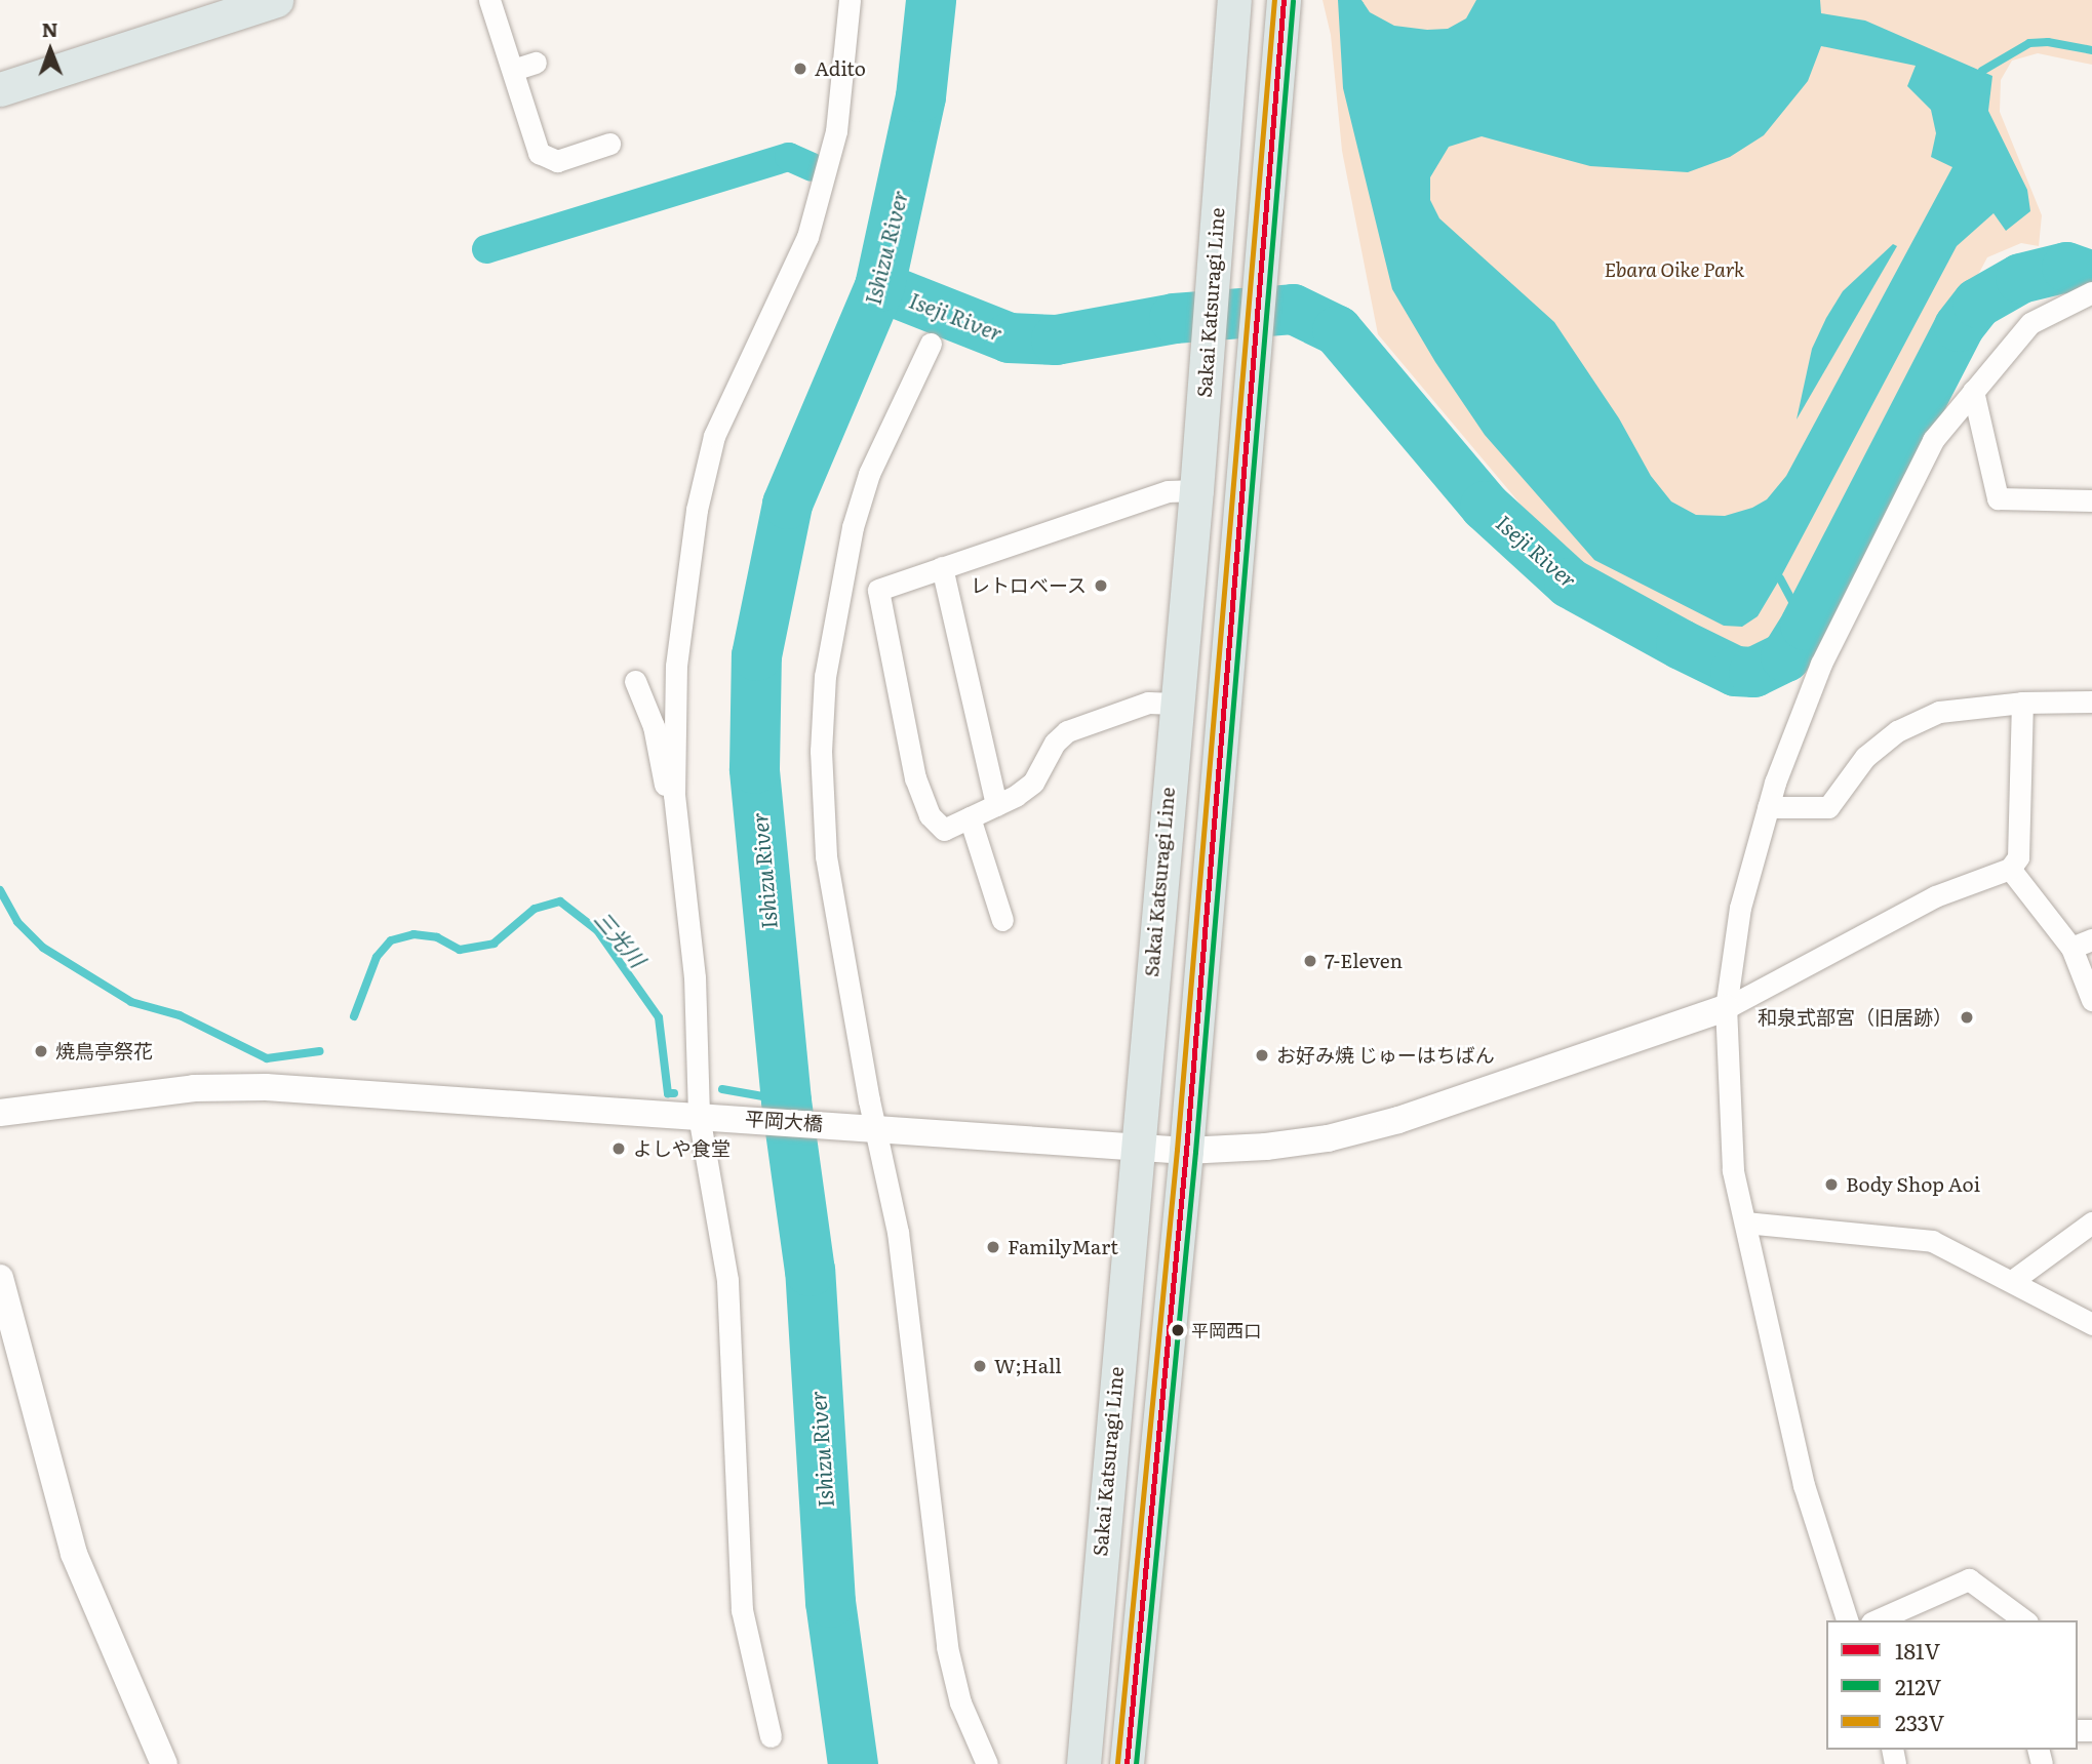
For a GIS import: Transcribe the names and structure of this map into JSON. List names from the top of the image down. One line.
{"streets":{"main road":["Sakai Katsuragi Line"],"street":["平岡大橋"]},"crossings":[["Sakai Katsuragi Line","平岡大橋"]],"water":["Ishizu River","Iseji River","三光川"],"parks":["Ebara Oike Park"],"places":["Adito","レトロベース","7-Eleven","和泉式部宮（旧居跡）","焼鳥亭祭花","お好み焼 じゅーはちばん","よしや食堂","Body Shop Aoi","FamilyMart","平岡西口","W;Hall"],"lines":["transit line 181V","transit line 233V","transit line 212V"],"legend":["181V","212V","233V"],"north":"top"}
